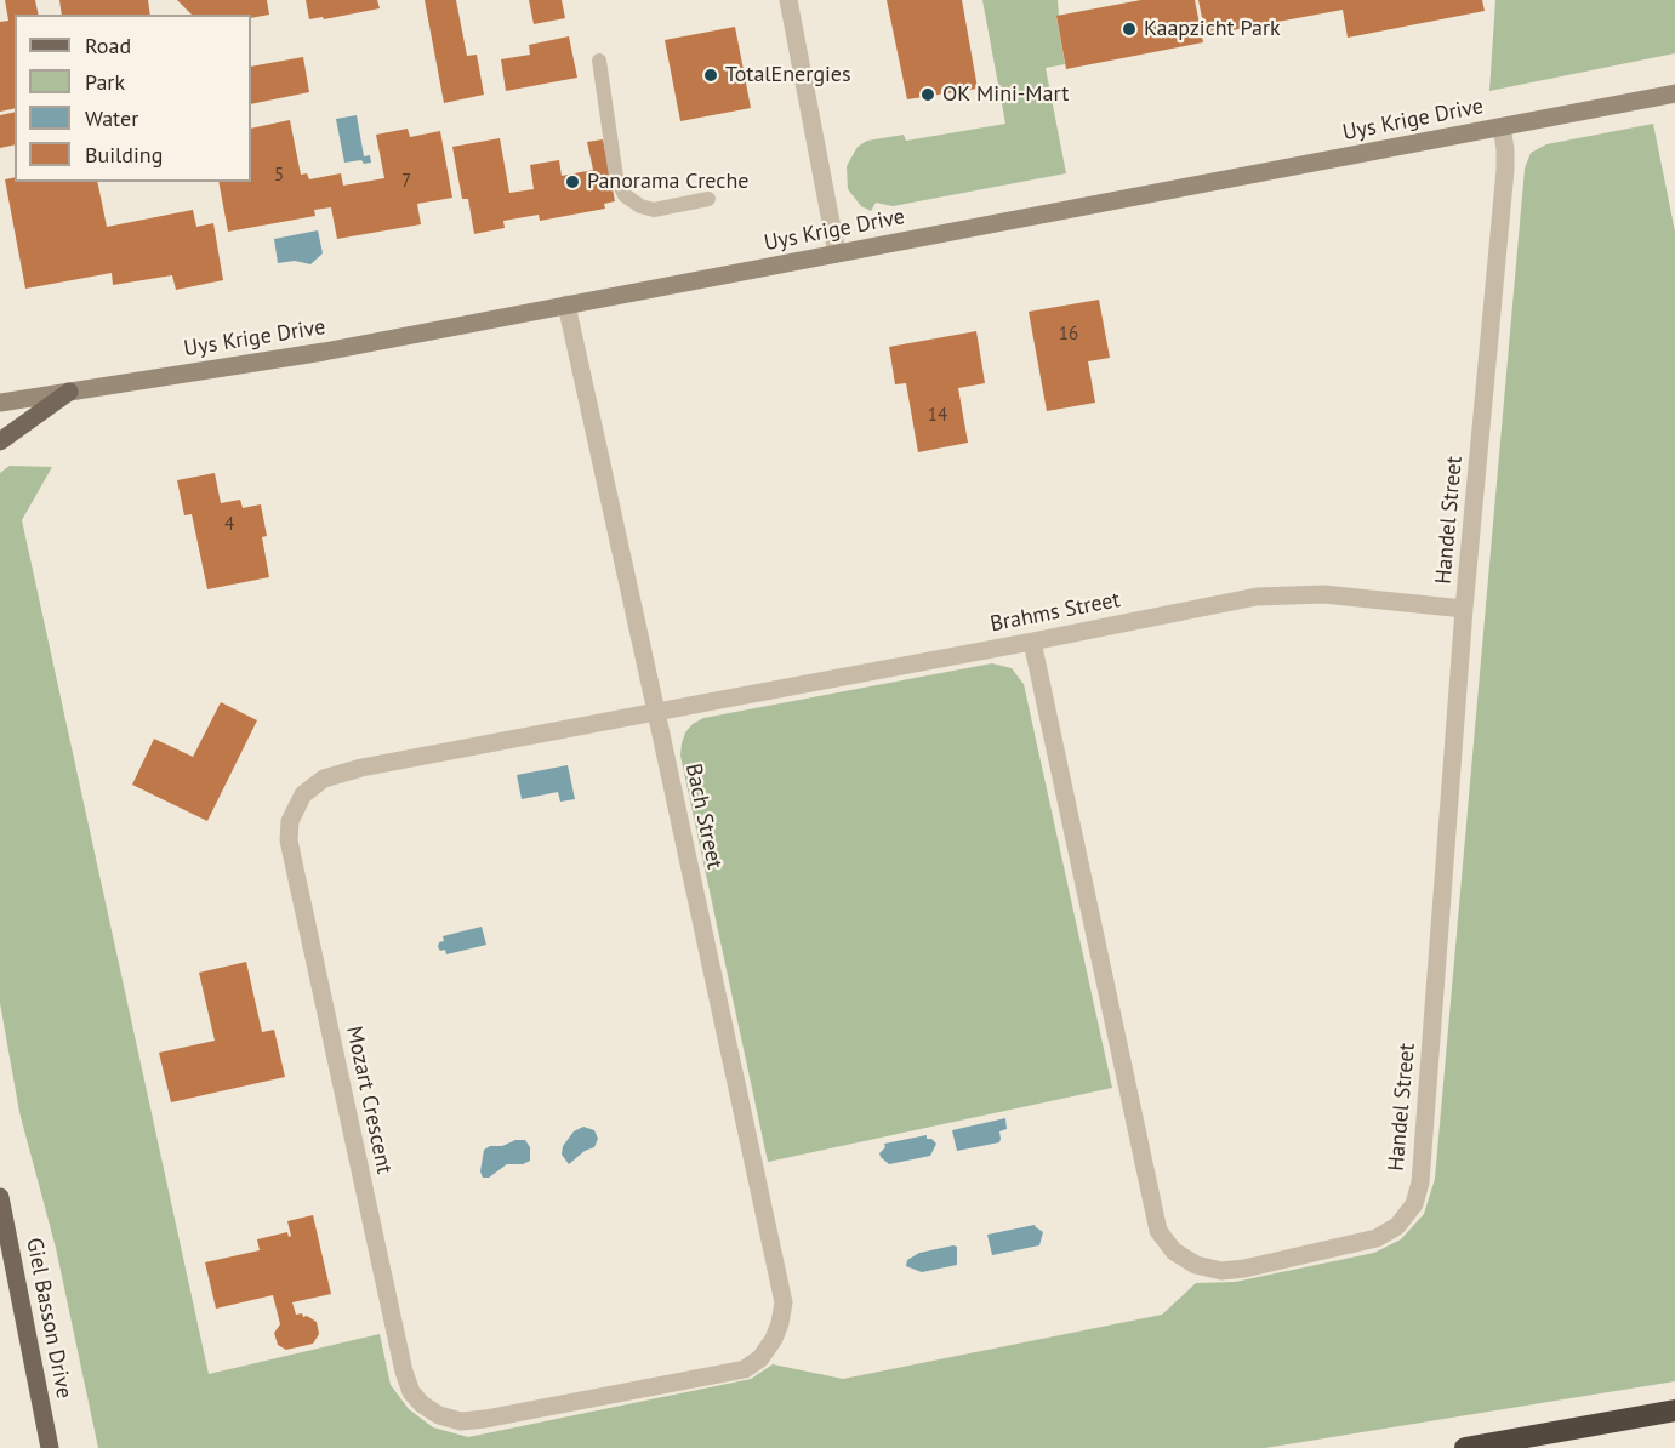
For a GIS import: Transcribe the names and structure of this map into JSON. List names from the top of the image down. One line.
{"streets":{"main road":["Giel Basson Drive"],"street":["Uys Krige Drive","Handel Street","Brahms Street","Bach Street","Mozart Crescent"]},"crossings":[["Uys Krige Drive","Handel Street"],["Uys Krige Drive","Bach Street"],["Handel Street","Brahms Street"],["Brahms Street","Bach Street"],["Brahms Street","Mozart Crescent"],["Bach Street","Mozart Crescent"]],"places":["Kaapzicht Park","TotalEnergies","OK Mini-Mart","Panorama Creche"],"house_numbers":["5","7","16","14","4"],"legend":["Road","Park","Water","Building"]}
